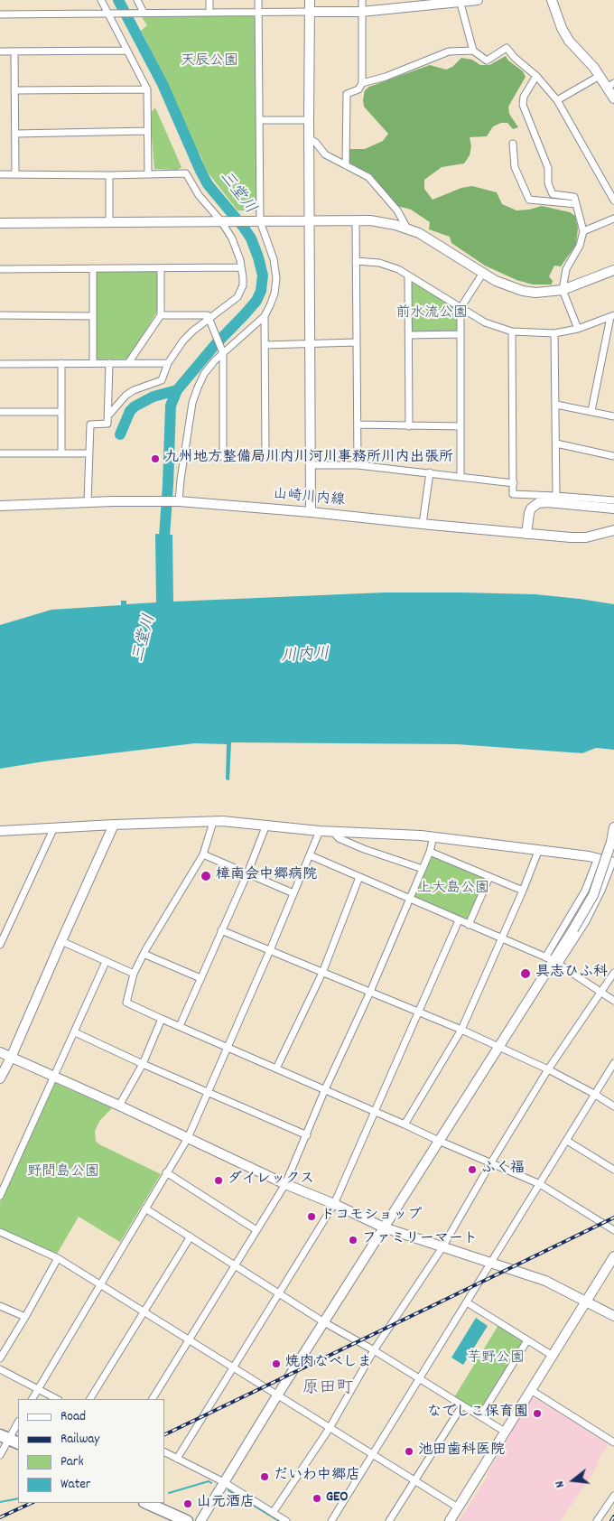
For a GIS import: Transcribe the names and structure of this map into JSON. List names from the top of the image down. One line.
{"streets":{"street":["山崎川内線"]},"districts":["原田町"],"water":["三堂川","川内川"],"parks":["天辰公園","前水流公園","上大島公園","野間島公園","芋野公園"],"places":["九州地方整備局川内川河川事務所川内出張所","樟南会中郷病院","具志ひふ科","ふく福","ダイレックス","ドコモショップ","ファミリーマート","焼肉なべしま","なでしこ保育園","池田歯科医院","だいわ中郷店","GEO","山元酒店"],"legend":["Road","Railway","Park","Water"],"north":"left"}
